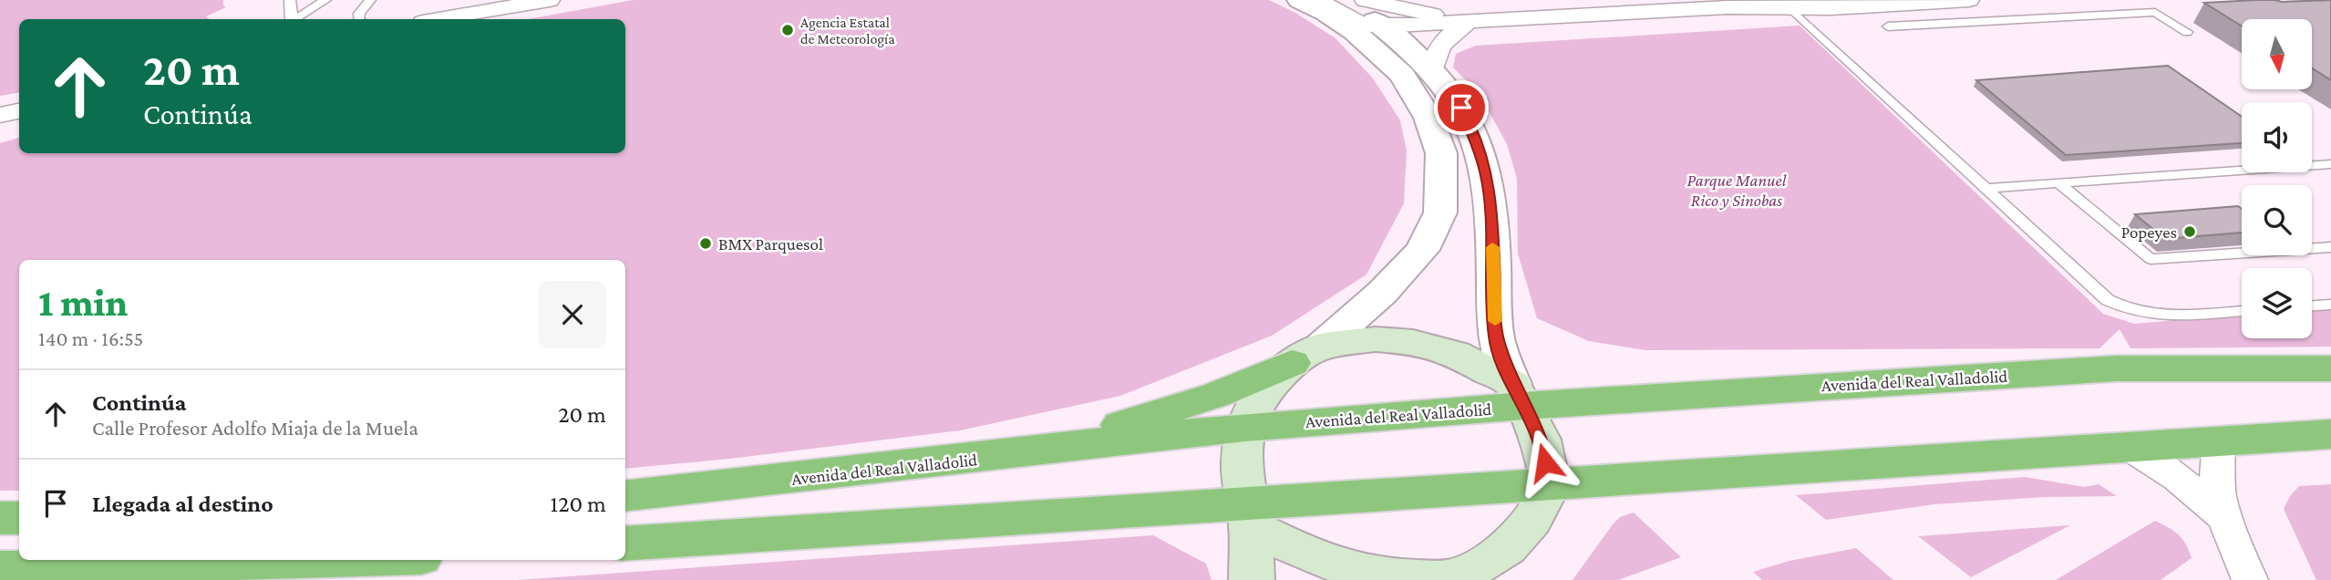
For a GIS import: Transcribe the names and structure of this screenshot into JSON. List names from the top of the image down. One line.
{"streets":{"highway":["Avenida del Real Valladolid"]},"parks":["Parque Manuel Rico y Sinobas"],"places":["Agencia Estatal de Meteorología","Popeyes","BMX Parquesol"],"north":"bottom","page":{"turn":["20 m","Continúa"],"heading":["1 min","140 m · 16:55"],"list":[{"name":"Continúa","note":"Calle Profesor Adolfo Miaja de la Muela","value":"20 m"},{"name":"Llegada al destino","value":"120 m"}]}}
